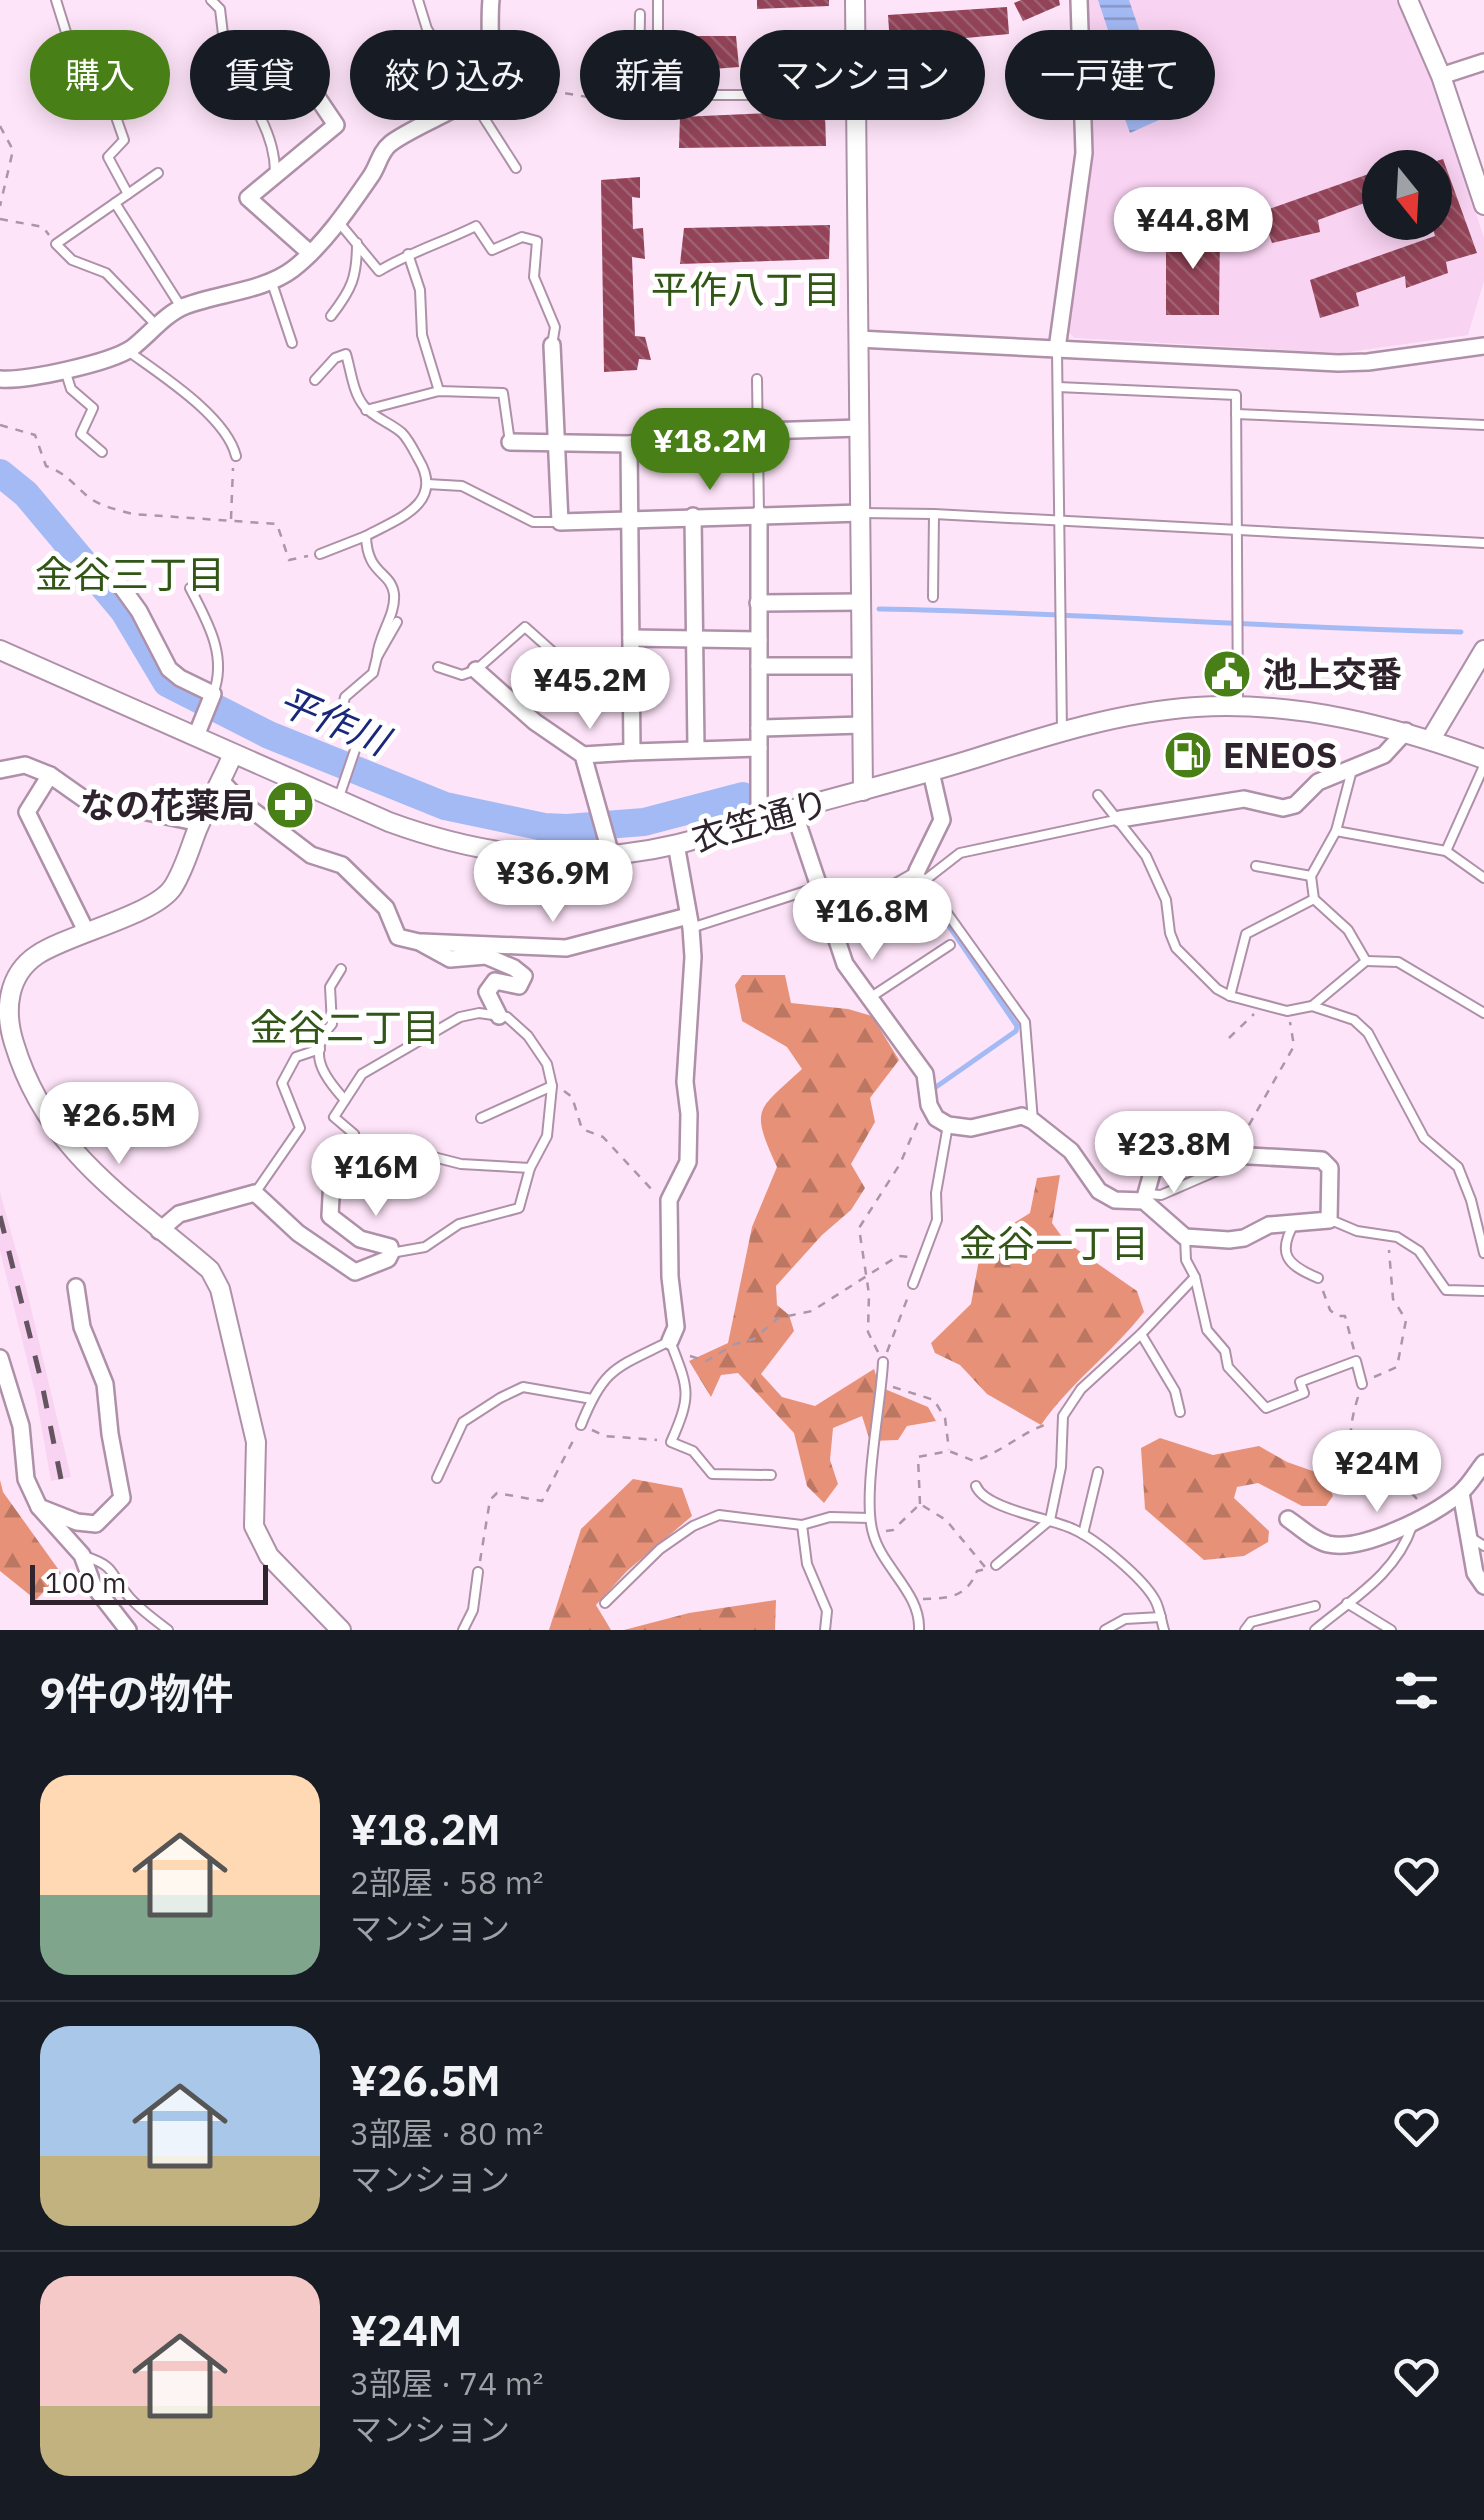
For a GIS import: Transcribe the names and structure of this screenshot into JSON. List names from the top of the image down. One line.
{"streets":{"street":["衣笠通り"]},"districts":["平作八丁目","金谷三丁目","金谷二丁目","金谷一丁目"],"water":["平作川"],"places":{"public building":["池上交番"],"fuel station":["ENEOS"],"pharmacy":["なの花薬局"]},"scale_bar":"100 m","north":"bottom","page":{"chip":["購入","賃貸","絞り込み","新着","マンション","一戸建て"],"price":["¥44.8M","¥18.2M","¥45.2M","¥36.9M","¥16.8M","¥26.5M","¥23.8M","¥16M","¥24M"],"scale":"100 m","heading":"9件の物件","list":[{"name":"¥18.2M","note":"2部屋 · 58 m² · マンション"},{"name":"¥26.5M","note":"3部屋 · 80 m² · マンション"},{"name":"¥24M","note":"3部屋 · 74 m² · マンション"}]}}
